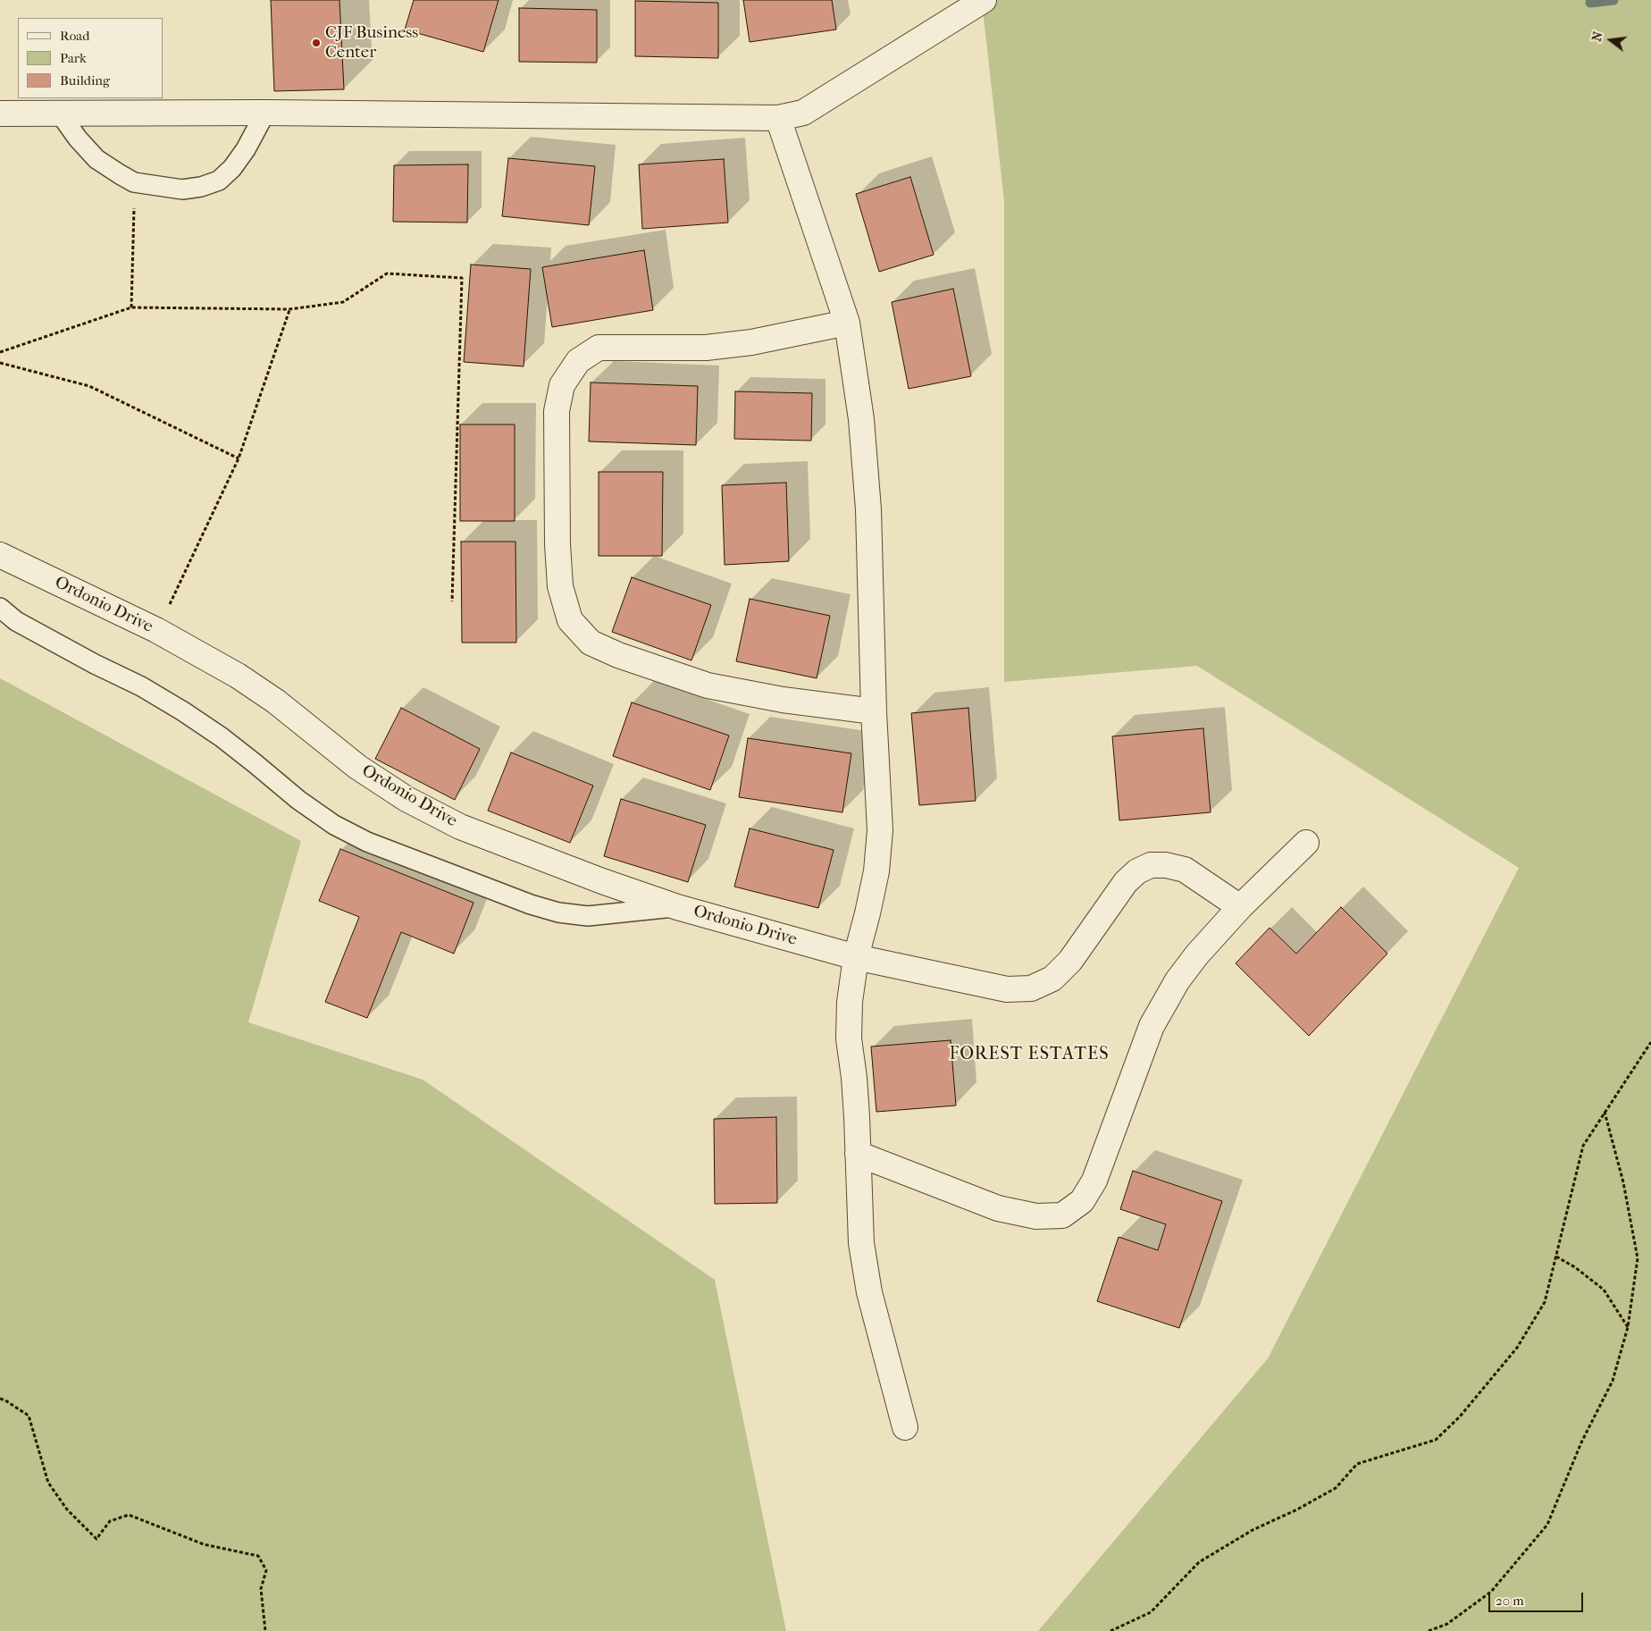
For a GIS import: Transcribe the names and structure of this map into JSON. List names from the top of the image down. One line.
{"streets":{"street":["Ordonio Drive"]},"districts":["FOREST ESTATES"],"places":["CJF Business Center"],"legend":["Road","Park","Building"],"scale_bar":"20 m","north":"left"}
